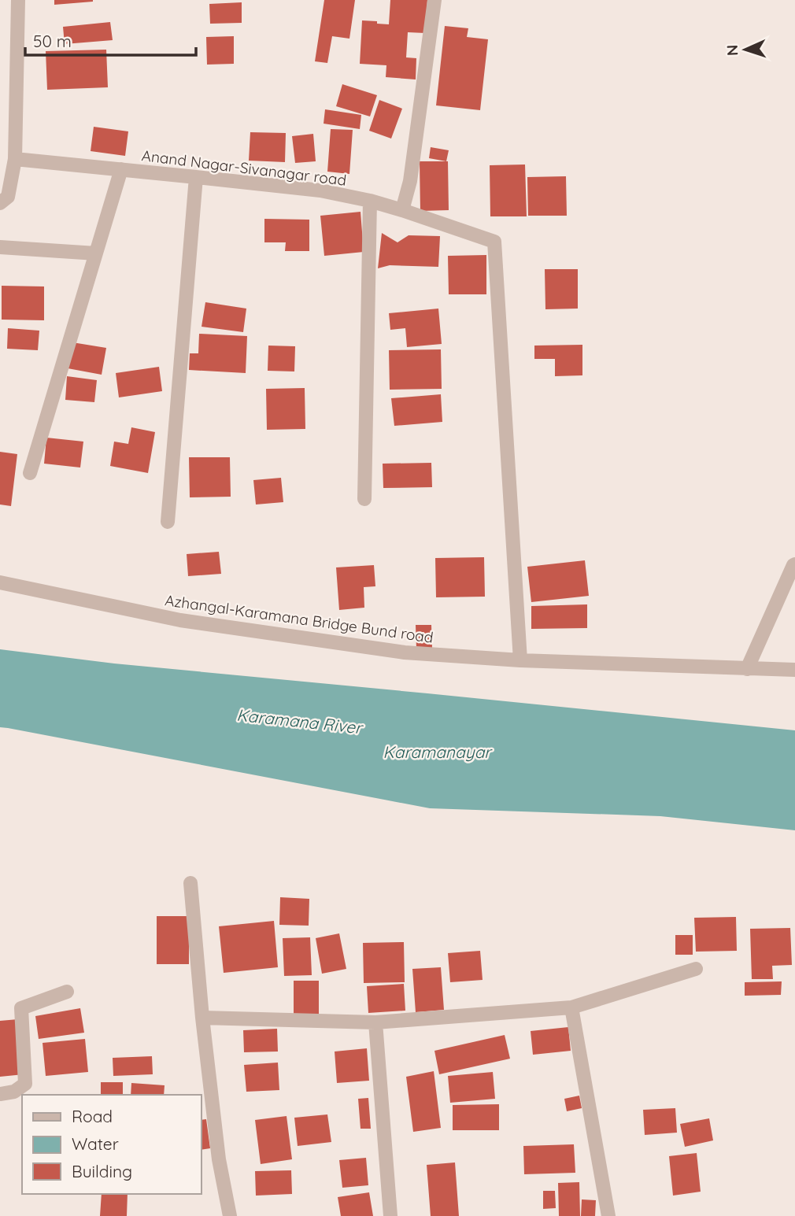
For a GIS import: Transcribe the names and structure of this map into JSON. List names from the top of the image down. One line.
{"streets":{"street":["Anand Nagar-Sivanagar road","Azhangal-Karamana Bridge Bund road"]},"crossings":[["Anand Nagar-Sivanagar road","Azhangal-Karamana Bridge Bund road"]],"water":["Karamana River","Karamanayar"],"legend":["Road","Water","Building"],"scale_bar":"50 m","north":"left"}
